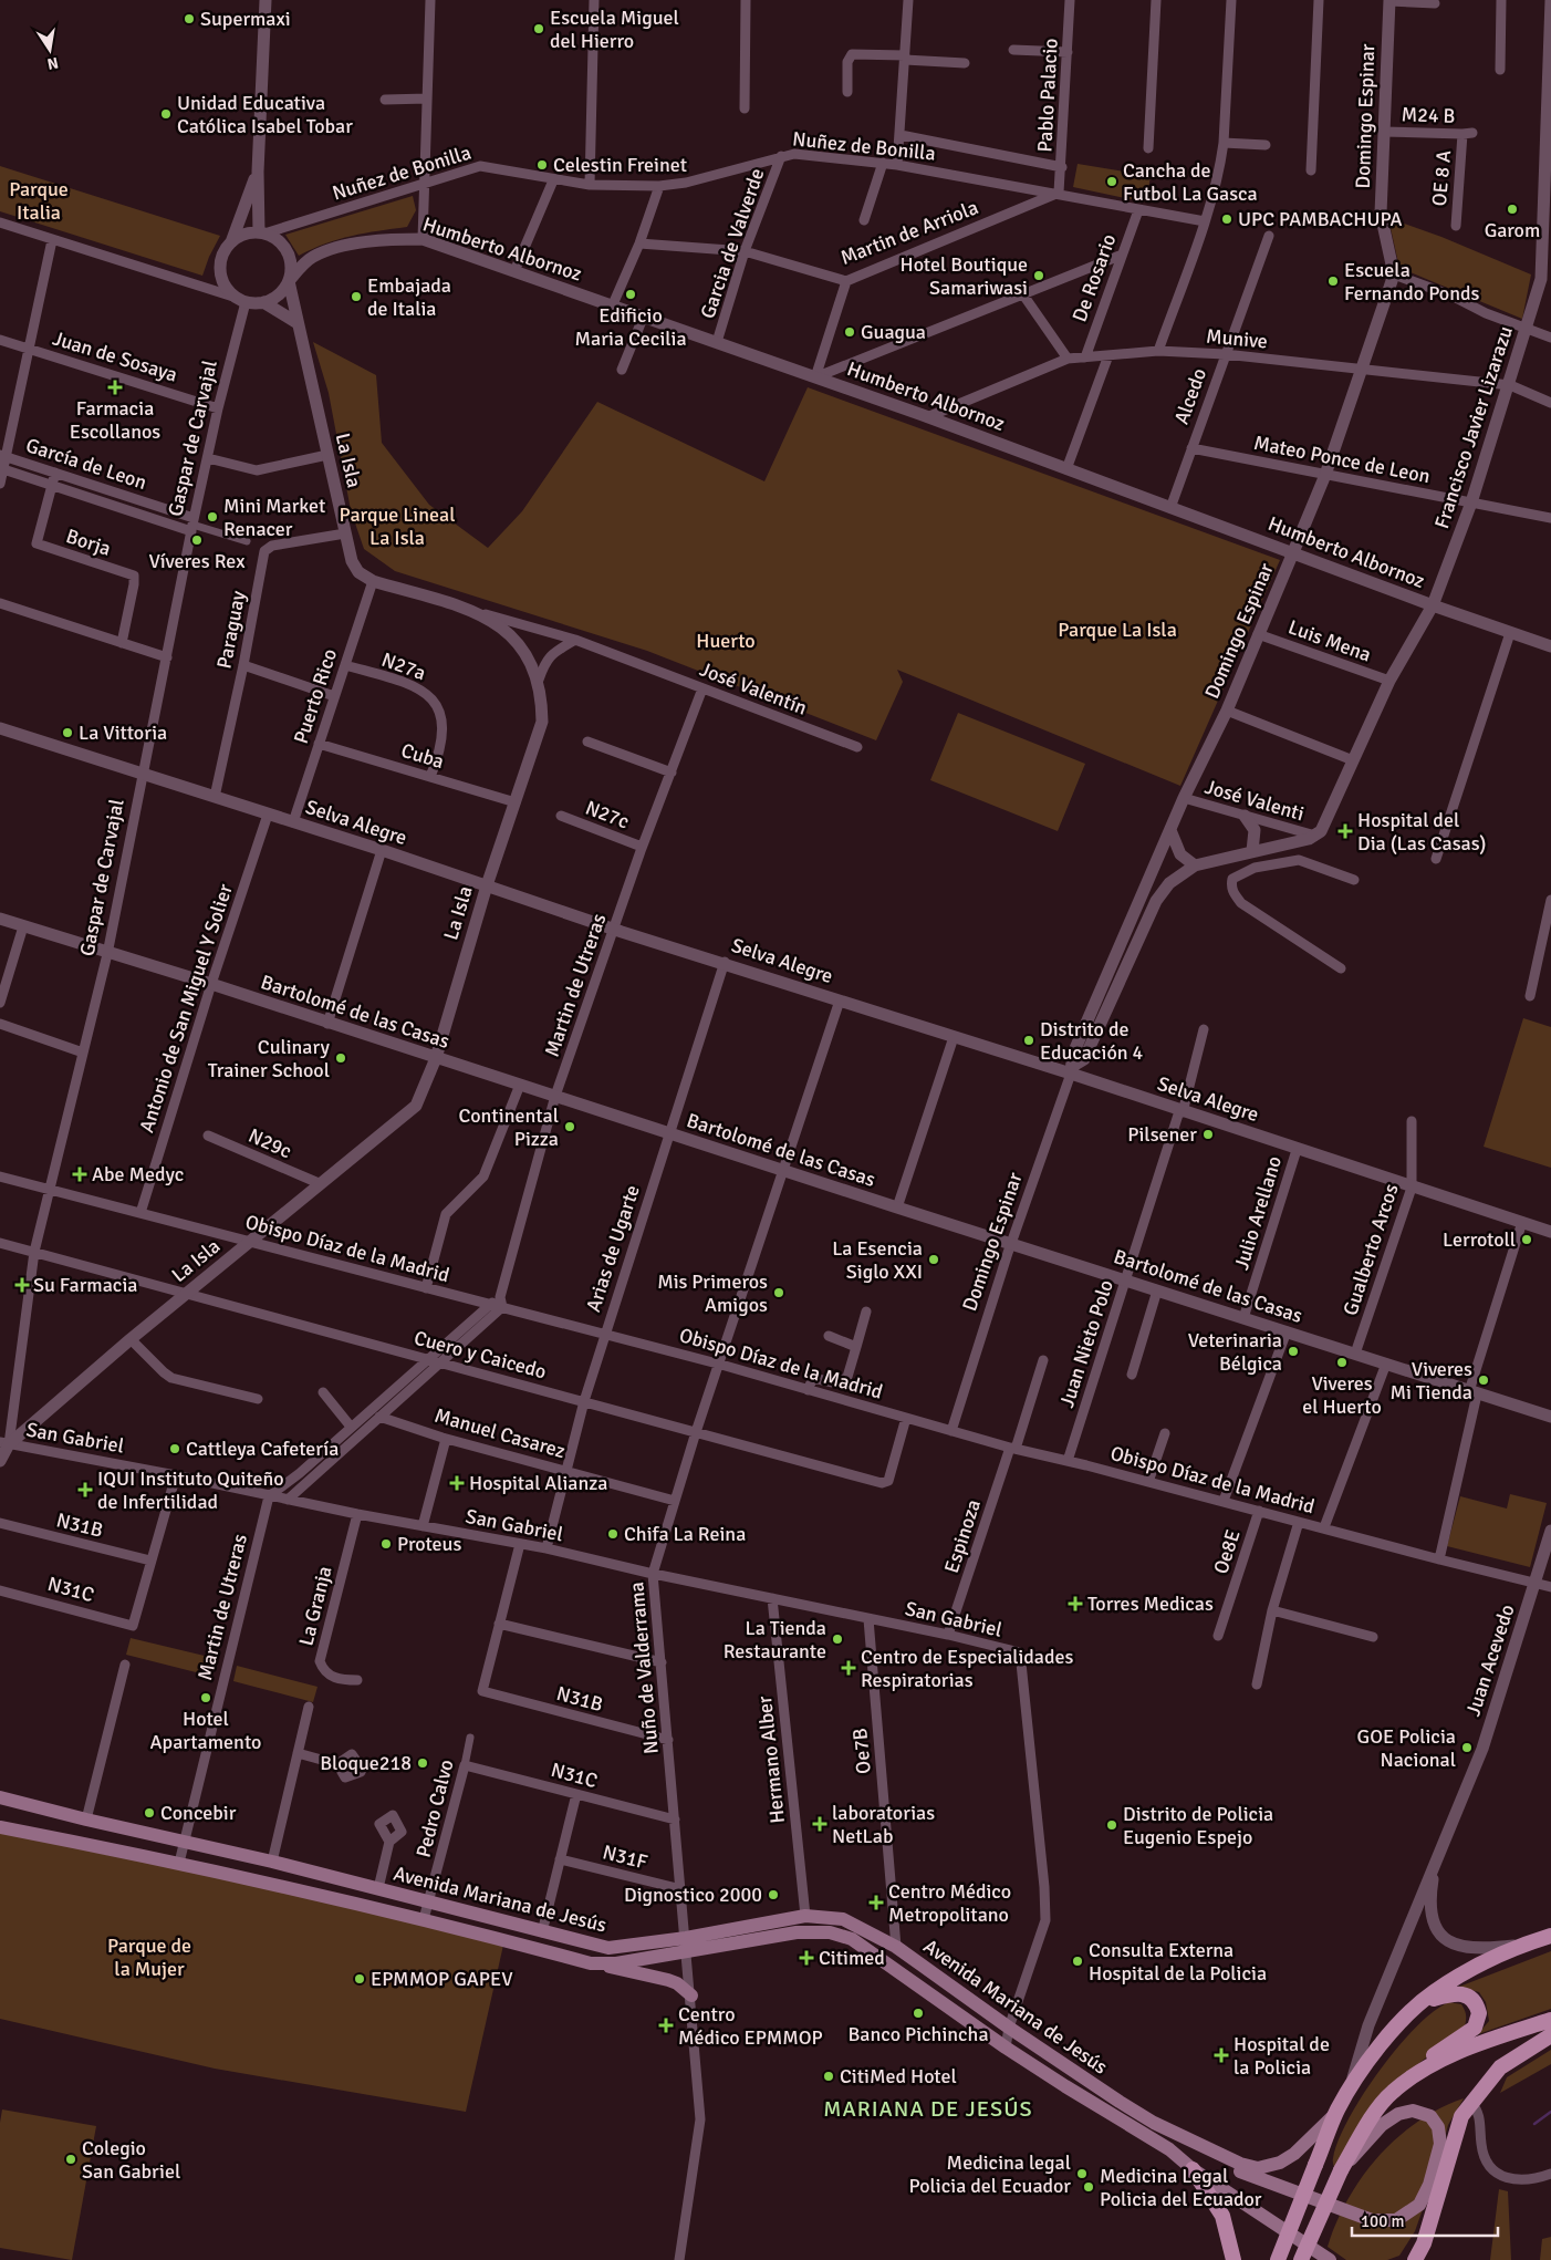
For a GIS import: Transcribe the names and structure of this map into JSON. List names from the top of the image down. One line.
{"streets":{"main road":["Avenida Mariana de Jesús"],"street":["Pablo Palacio","M24 B","Domingo Espinar","Nuñez de Bonilla","OE 8 A","Martin de Arriola","Garcia de Valverde","Humberto Albornoz","De Rosario","Munive","Juan de Sosaya","Alcedo","Francisco Javier Lizarazu","Gaspar de Carvajal","Mateo Ponce de Leon","La Isla","García de Leon","Borja","Paraguay","Luis Mena","N27a","José Valentín","Puerto Rico","Cuba","José Valenti","N27c","Selva Alegre","Martin de Utreras","Antonio de San Miguel Y Solier","Bartolomé de las Casas","N29c","Julio Arellano","Obispo Díaz de la Madrid","Arias de Ugarte","Gualberto Arcos","Juan Nieto Polo","Cuero y Caicedo","Manuel Casarez","San Gabriel","N31B","Espinoza","Oe8E","N31C","La Granja","Juan Acevedo","Nuño de Valderrama","Oe7B","Hermano Alber","Pedro Calvo","N31F"]},"crossings":[["Pablo Palacio","Nuñez de Bonilla"],["Pablo Palacio","Martin de Arriola"],["M24 B","Domingo Espinar"],["M24 B","OE 8 A"],["Domingo Espinar","Humberto Albornoz"],["Domingo Espinar","Munive"],["Domingo Espinar","Francisco Javier Lizarazu"],["Domingo Espinar","Mateo Ponce de Leon"],["Domingo Espinar","Luis Mena"],["Domingo Espinar","José Valenti"],["Domingo Espinar","Selva Alegre"],["Domingo Espinar","Bartolomé de las Casas"],["Domingo Espinar","Obispo Díaz de la Madrid"],["Nuñez de Bonilla","Martin de Arriola"],["Nuñez de Bonilla","Garcia de Valverde"],["Nuñez de Bonilla","Humberto Albornoz"],["Nuñez de Bonilla","De Rosario"],["Nuñez de Bonilla","Gaspar de Carvajal"],["Nuñez de Bonilla","La Isla"],["Martin de Arriola","Garcia de Valverde"],["Garcia de Valverde","Humberto Albornoz"],["Humberto Albornoz","Munive"],["Humberto Albornoz","Alcedo"],["Humberto Albornoz","Francisco Javier Lizarazu"],["Humberto Albornoz","Gaspar de Carvajal"],["Humberto Albornoz","La Isla"],["De Rosario","Munive"],["Munive","Alcedo"],["Munive","Francisco Javier Lizarazu"],["Juan de Sosaya","Gaspar de Carvajal"],["Alcedo","Mateo Ponce de Leon"],["Francisco Javier Lizarazu","Mateo Ponce de Leon"],["Francisco Javier Lizarazu","Luis Mena"],["Francisco Javier Lizarazu","José Valenti"],["Gaspar de Carvajal","La Isla"],["Gaspar de Carvajal","García de Leon"],["Gaspar de Carvajal","Selva Alegre"],["Gaspar de Carvajal","Bartolomé de las Casas"],["Gaspar de Carvajal","Obispo Díaz de la Madrid"],["Gaspar de Carvajal","Cuero y Caicedo"],["Gaspar de Carvajal","San Gabriel"],["La Isla","Paraguay"],["La Isla","José Valentín"],["La Isla","Puerto Rico"],["La Isla","Cuba"],["La Isla","Selva Alegre"],["La Isla","Bartolomé de las Casas"],["La Isla","N29c"],["La Isla","Obispo Díaz de la Madrid"],["La Isla","Cuero y Caicedo"],["La Isla","San Gabriel"],["García de Leon","Borja"],["Paraguay","Selva Alegre"],["N27a","Puerto Rico"],["N27a","Cuba"],["José Valentín","Martin de Utreras"],["Puerto Rico","Cuba"],["Puerto Rico","Selva Alegre"],["N27c","Martin de Utreras"],["Selva Alegre","Martin de Utreras"],["Selva Alegre","Antonio de San Miguel Y Solier"],["Selva Alegre","Julio Arellano"],["Selva Alegre","Arias de Ugarte"],["Selva Alegre","Gualberto Arcos"],["Selva Alegre","Juan Nieto Polo"],["Selva Alegre","Nuño de Valderrama"],["Martin de Utreras","Bartolomé de las Casas"],["Martin de Utreras","Obispo Díaz de la Madrid"],["Martin de Utreras","San Gabriel"],["Martin de Utreras","Avenida Mariana de Jesús"],["Antonio de San Miguel Y Solier","Bartolomé de las Casas"],["Antonio de San Miguel Y Solier","Obispo Díaz de la Madrid"],["Bartolomé de las Casas","Julio Arellano"],["Bartolomé de las Casas","Arias de Ugarte"],["Bartolomé de las Casas","Gualberto Arcos"],["Bartolomé de las Casas","Juan Nieto Polo"],["Bartolomé de las Casas","Nuño de Valderrama"],["Obispo Díaz de la Madrid","Arias de Ugarte"],["Obispo Díaz de la Madrid","Juan Nieto Polo"],["Obispo Díaz de la Madrid","Cuero y Caicedo"],["Obispo Díaz de la Madrid","Espinoza"],["Obispo Díaz de la Madrid","Oe8E"],["Obispo Díaz de la Madrid","Juan Acevedo"],["Obispo Díaz de la Madrid","Nuño de Valderrama"],["Arias de Ugarte","Cuero y Caicedo"],["Arias de Ugarte","Manuel Casarez"],["Arias de Ugarte","San Gabriel"],["Cuero y Caicedo","Nuño de Valderrama"],["Manuel Casarez","Nuño de Valderrama"],["San Gabriel","Espinoza"],["San Gabriel","La Granja"],["San Gabriel","Nuño de Valderrama"],["San Gabriel","Oe7B"],["San Gabriel","Hermano Alber"],["San Gabriel","Avenida Mariana de Jesús"],["N31B","N31C"],["N31B","Nuño de Valderrama"],["N31C","Nuño de Valderrama"],["N31C","Pedro Calvo"],["Nuño de Valderrama","N31F"],["Nuño de Valderrama","Avenida Mariana de Jesús"],["Oe7B","Avenida Mariana de Jesús"],["Hermano Alber","Avenida Mariana de Jesús"],["Pedro Calvo","Avenida Mariana de Jesús"]],"districts":["MARIANA DE JESÚS"],"parks":["Parque Italia","Parque Lineal La Isla","Parque La Isla","Huerto","Parque de la Mujer"],"places":{"other":["Supermaxi","Escuela Miguel del Hierro","Unidad Educativa Católica Isabel Tobar","Celestin Freinet","Cancha de Futbol La Gasca","Garom","UPC PAMBACHUPA","Hotel Boutique Samariwasi","Escuela Fernando Ponds","Edificio Maria Cecilia","Embajada de Italia","Guagua","Mini Market Renacer","Víveres Rex","La Vittoria","Distrito de Educación 4","Culinary Trainer School","Continental Pizza","Pilsener","Lerrotoll","La Esencia Siglo XXI","Mis Primeros Amigos","Veterinaria Bélgica","Viveres el Huerto","Viveres Mi Tienda","Cattleya Cafetería","Chifa La Reina","Proteus","La Tienda Restaurante","Hotel Apartamento","GOE Policia Nacional","Bloque218","Concebir","Distrito de Policia Eugenio Espejo","Dignostico 2000","Consulta Externa Hospital de la Policia","EPMMOP GAPEV","Banco Pichincha","CitiMed Hotel","Colegio San Gabriel","Medicina legal Policia del Ecuador","Medicina Legal Policia del Ecuador"],"health":["Farmacia Escollanos","Hospital del Dia (Las Casas)","Abe Medyc","Su Farmacia","Hospital Alianza","IQUI Instituto Quiteño de Infertilidad","Torres Medicas","Centro de Especialidades Respiratorias","laboratorias NetLab","Centro Médico Metropolitano","Citimed","Centro Médico EPMMOP","Hospital de la Policia"]},"scale_bar":"100 m","north":"bottom"}
